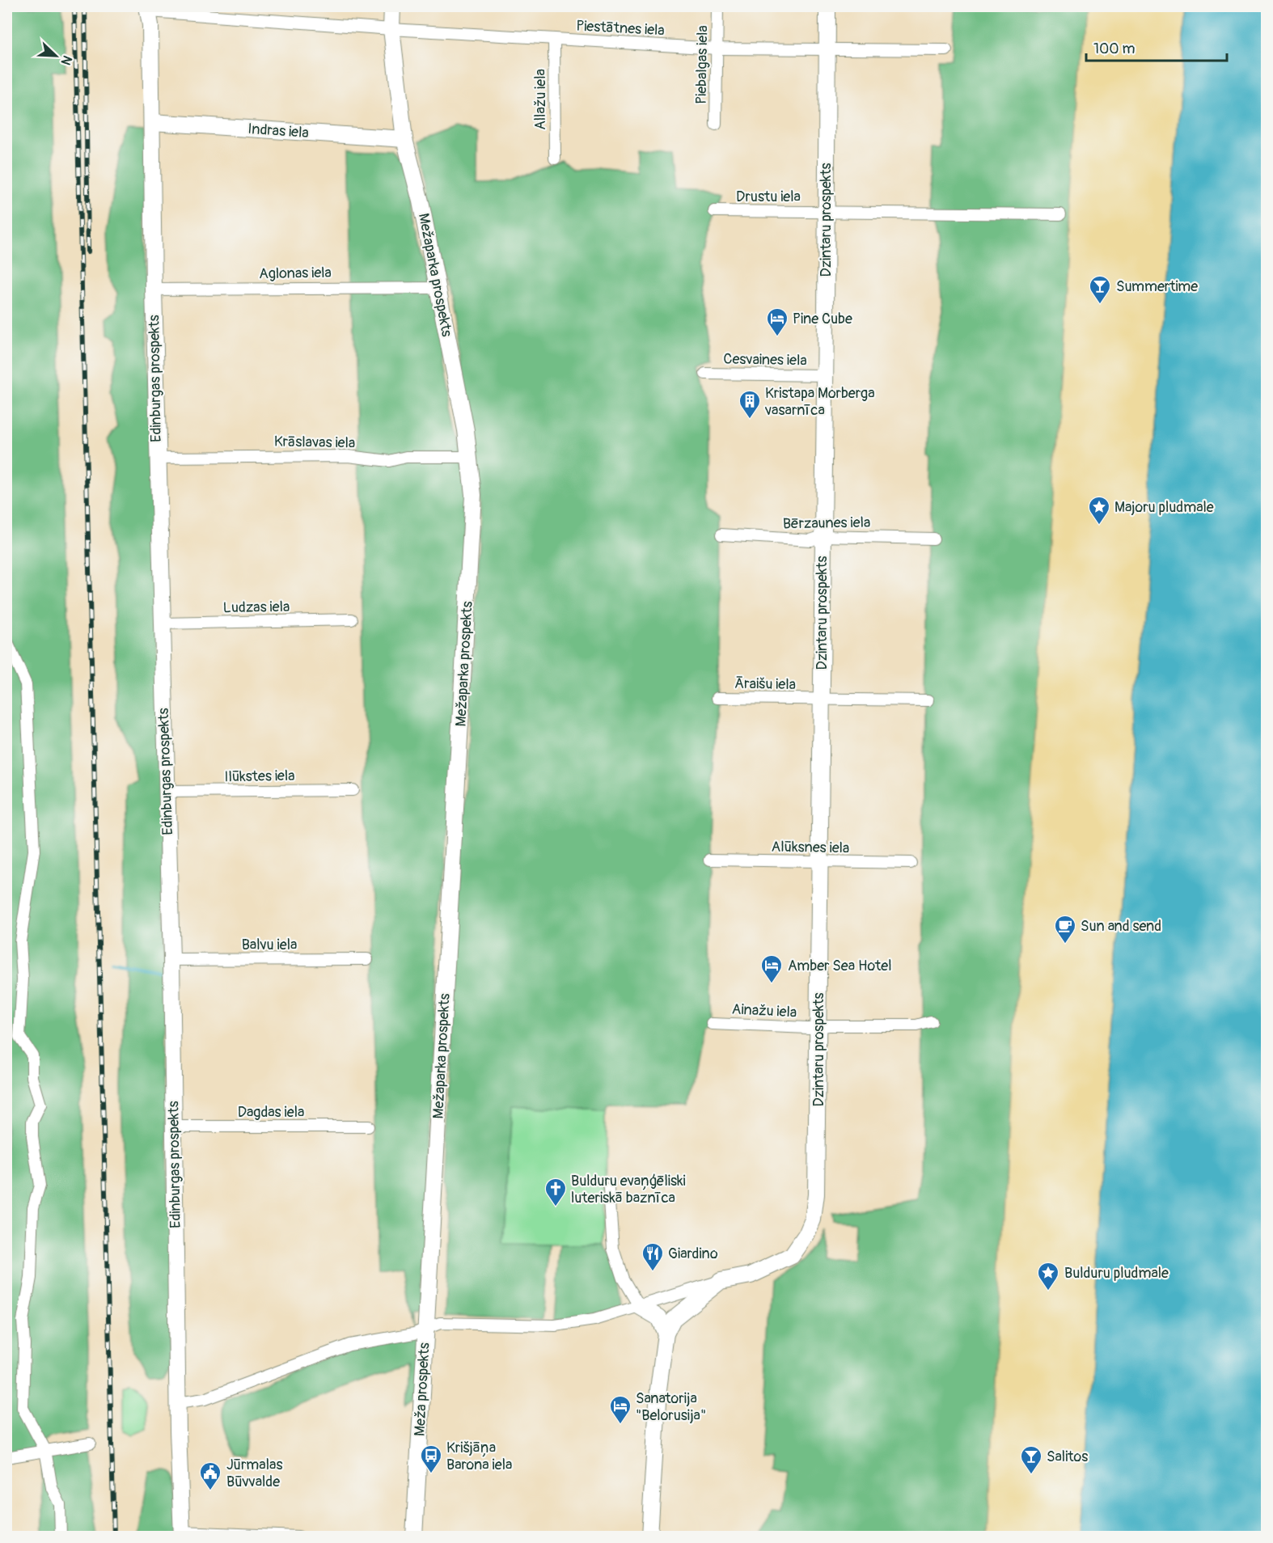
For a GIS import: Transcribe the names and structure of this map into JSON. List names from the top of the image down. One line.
{"streets":{"street":["Piestātnes iela","Piebalgas iela","Allažu iela","Indras iela","Drustu iela","Dzintaru prospekts","Aglonas iela","Mežaparka prospekts","Cesvaines iela","Edinburgas prospekts","Krāslavas iela","Bērzaunes iela","Ludzas iela","Āraišu iela","Ilūkstes iela","Alūksnes iela","Balvu iela","Ainažu iela","Dagdas iela","Meža prospekts"]},"crossings":[["Piestātnes iela","Piebalgas iela"],["Piestātnes iela","Allažu iela"],["Piestātnes iela","Dzintaru prospekts"],["Piestātnes iela","Mežaparka prospekts"],["Piestātnes iela","Edinburgas prospekts"],["Indras iela","Mežaparka prospekts"],["Indras iela","Edinburgas prospekts"],["Drustu iela","Dzintaru prospekts"],["Dzintaru prospekts","Cesvaines iela"],["Dzintaru prospekts","Bērzaunes iela"],["Dzintaru prospekts","Āraišu iela"],["Dzintaru prospekts","Alūksnes iela"],["Dzintaru prospekts","Ainažu iela"],["Aglonas iela","Mežaparka prospekts"],["Aglonas iela","Edinburgas prospekts"],["Mežaparka prospekts","Krāslavas iela"],["Mežaparka prospekts","Meža prospekts"],["Edinburgas prospekts","Krāslavas iela"],["Edinburgas prospekts","Ludzas iela"],["Edinburgas prospekts","Ilūkstes iela"],["Edinburgas prospekts","Balvu iela"],["Edinburgas prospekts","Dagdas iela"]],"places":{"bar":["Summertime","Salitos"],"hotel":["Pine Cube","Amber Sea Hotel","Sanatorija \"Belorusija\""],"building":["Kristapa Morberga vasarnīca"],"place":["Majoru pludmale","Bulduru pludmale"],"cafe":["Sun and send"],"church":["Bulduru evaņģēliski luteriskā baznīca"],"restaurant":["Giardino"],"bus stop":["Krišjāņa Barona iela"],"public building":["Jūrmalas Būvvalde"]},"scale_bar":"100 m","north":"bottom right"}
